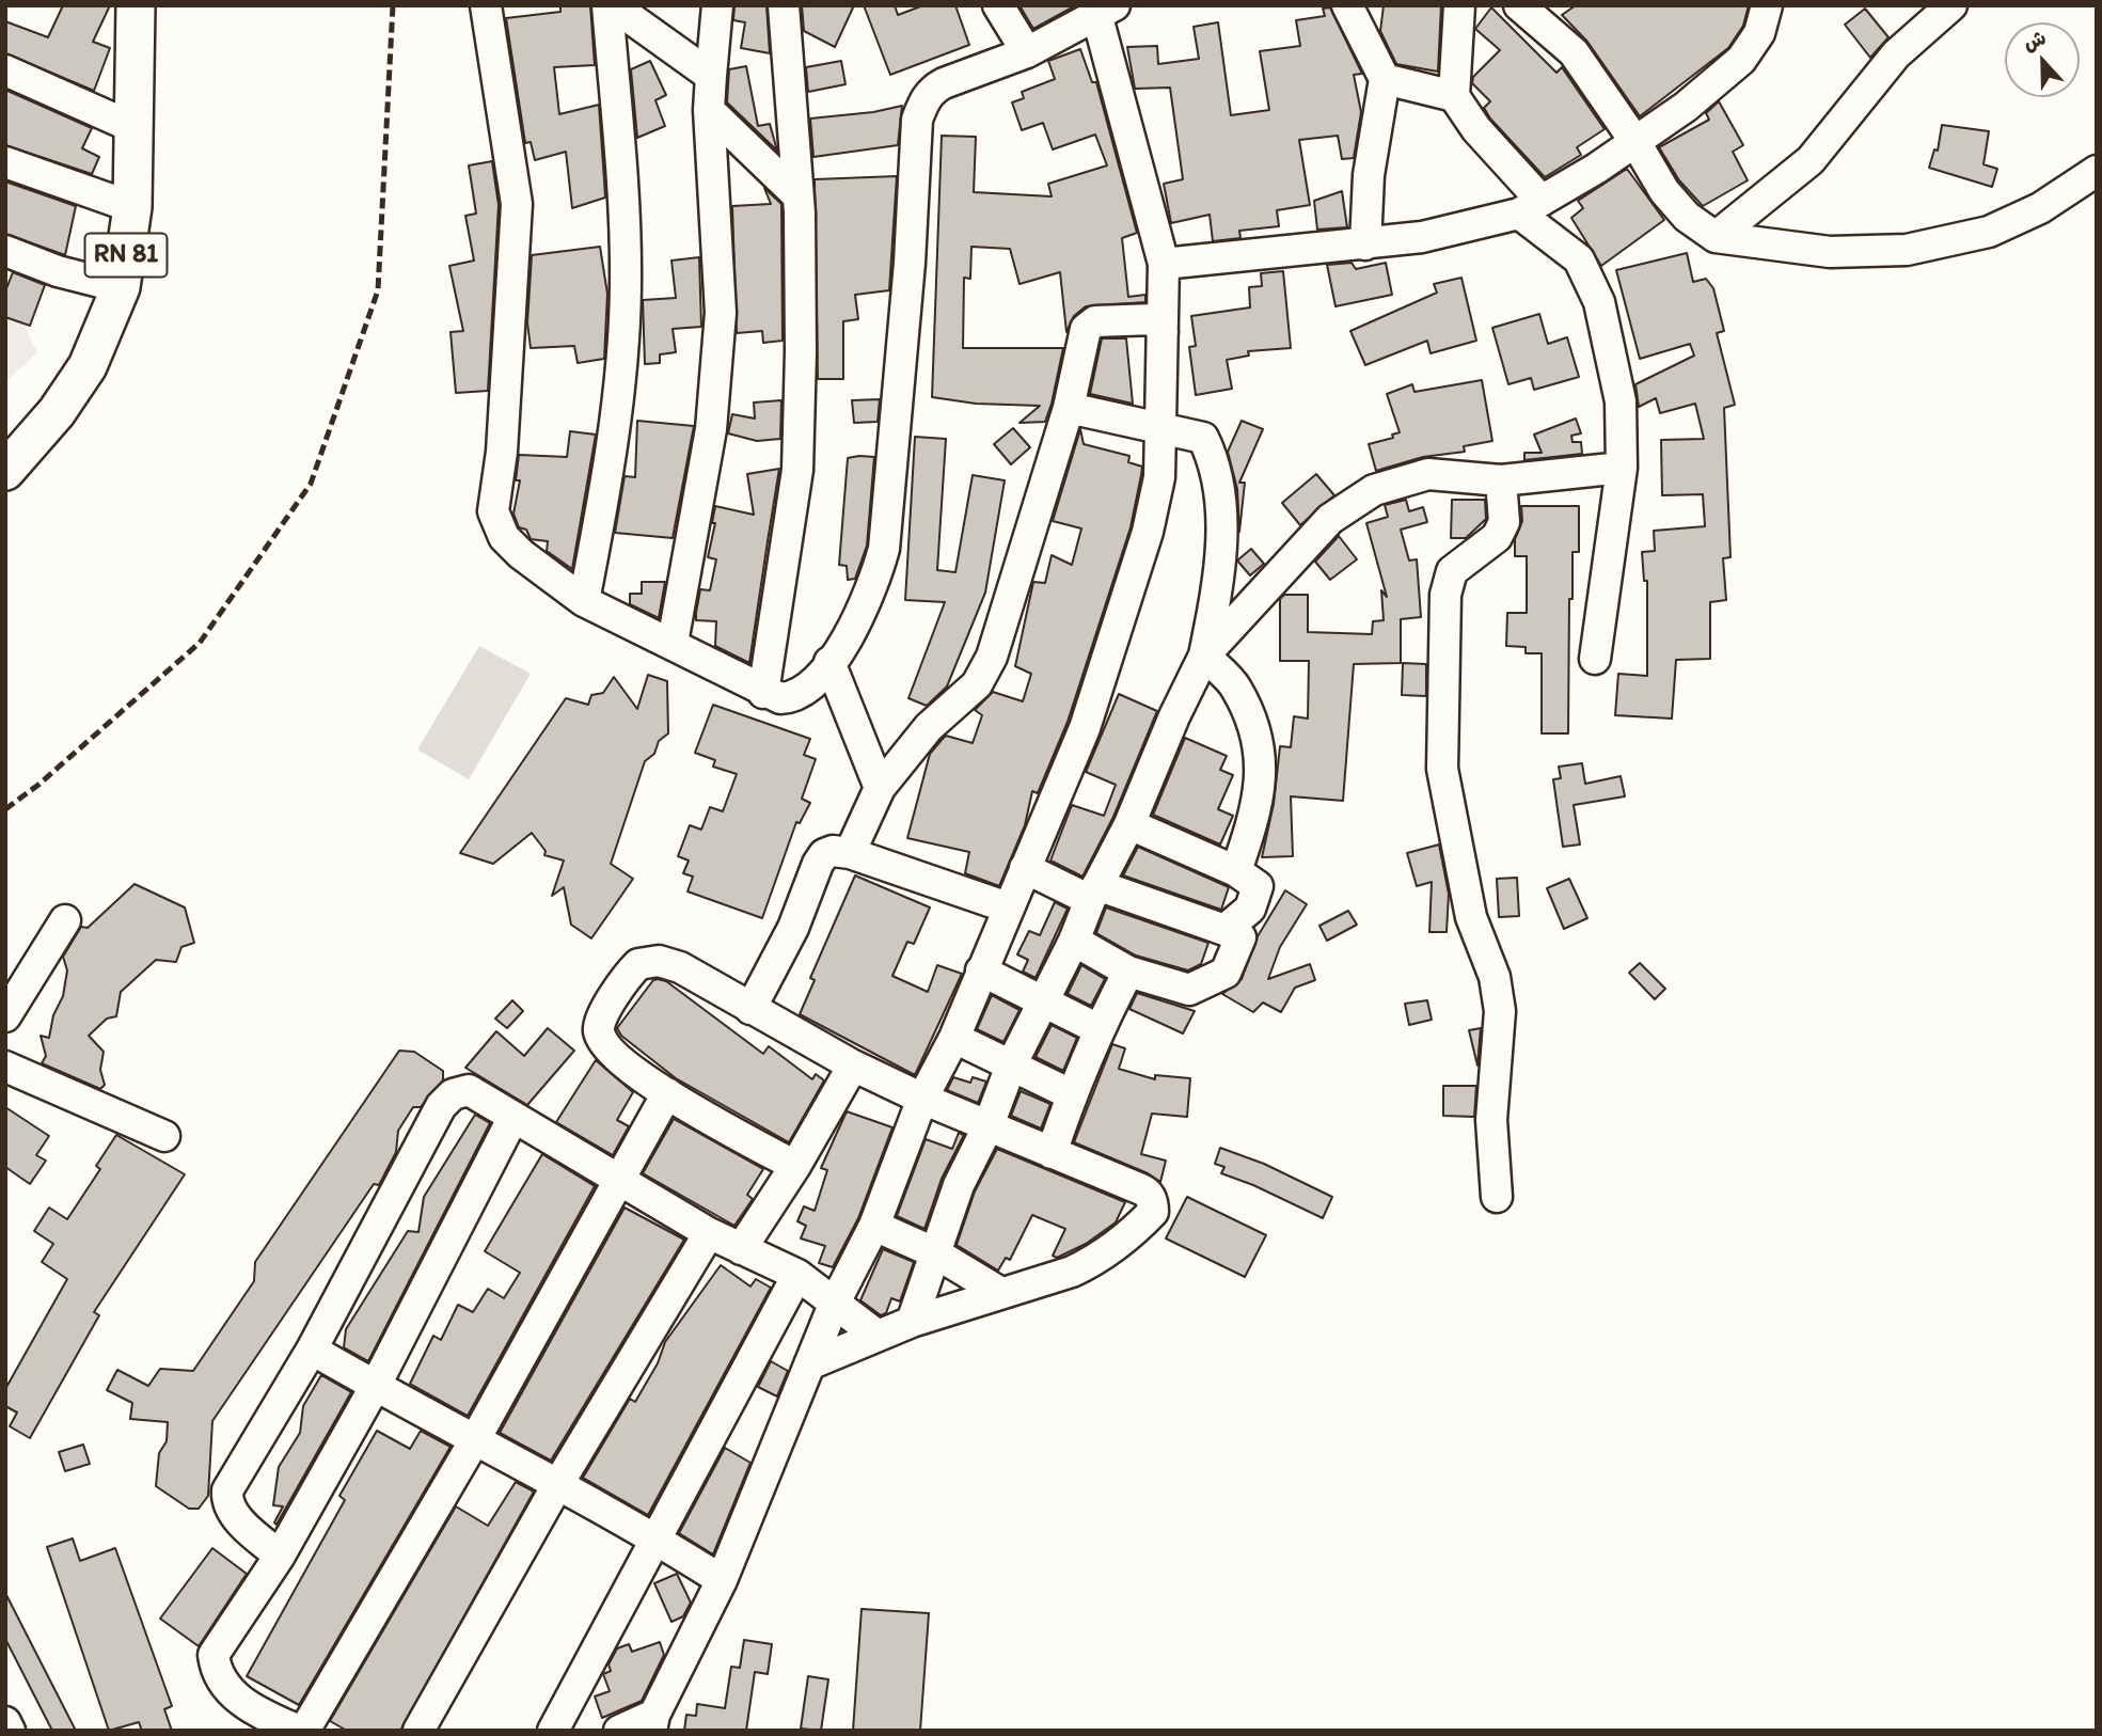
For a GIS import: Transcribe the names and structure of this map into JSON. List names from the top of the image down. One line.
{"streets":{"main road":["RN 81"]},"north":"top"}
